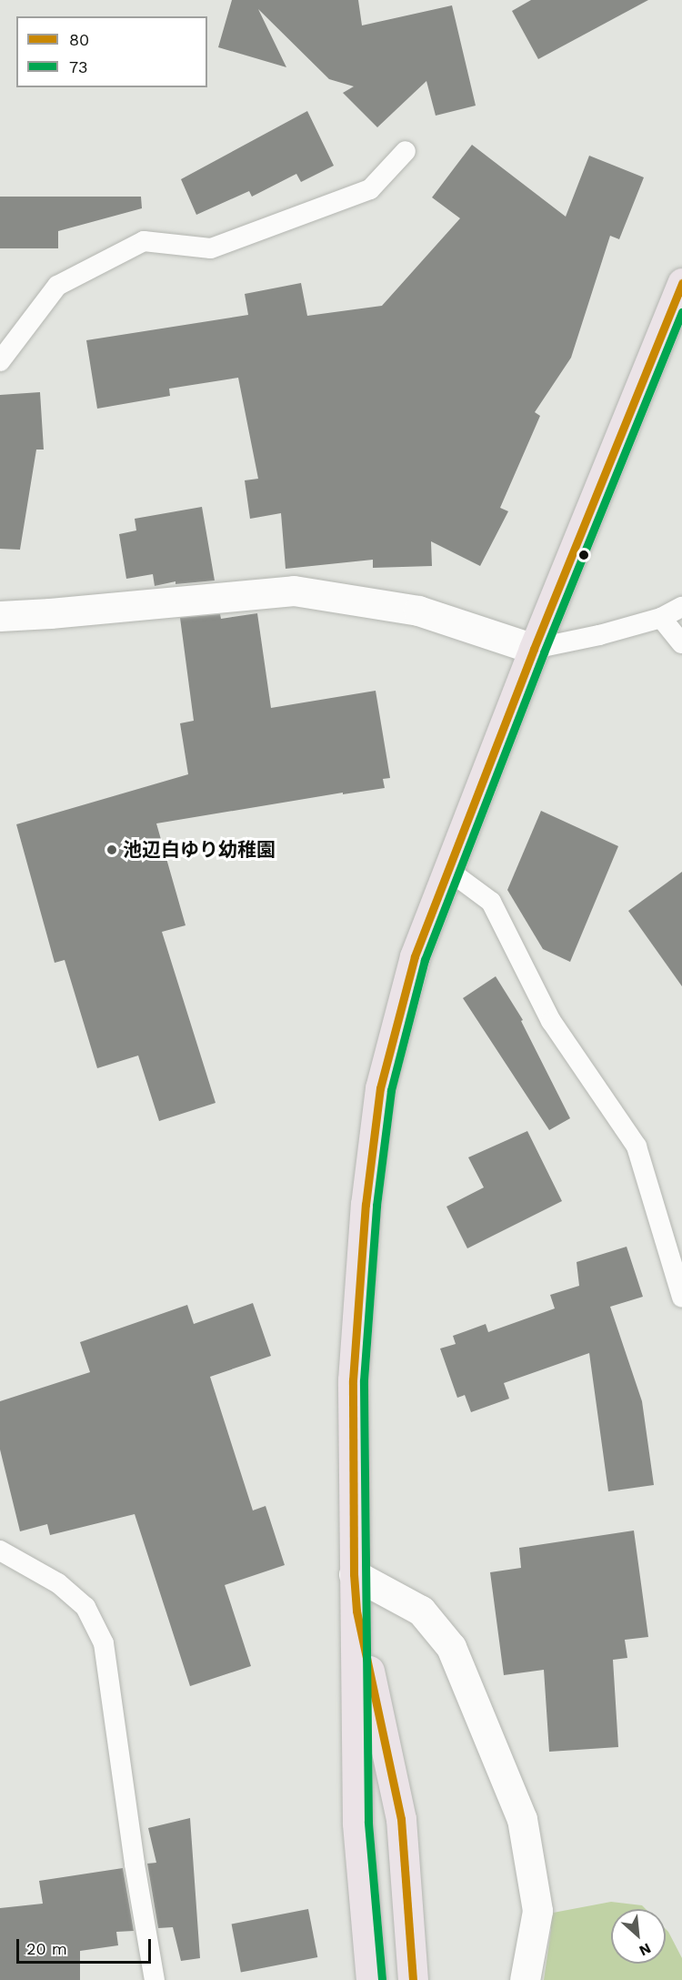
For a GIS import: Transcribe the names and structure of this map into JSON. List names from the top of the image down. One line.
{"places":["池辺白ゆり幼稚園"],"lines":["transit line 80","transit line 73"],"legend":["80","73"],"scale_bar":"20 m","north":"bottom right"}
